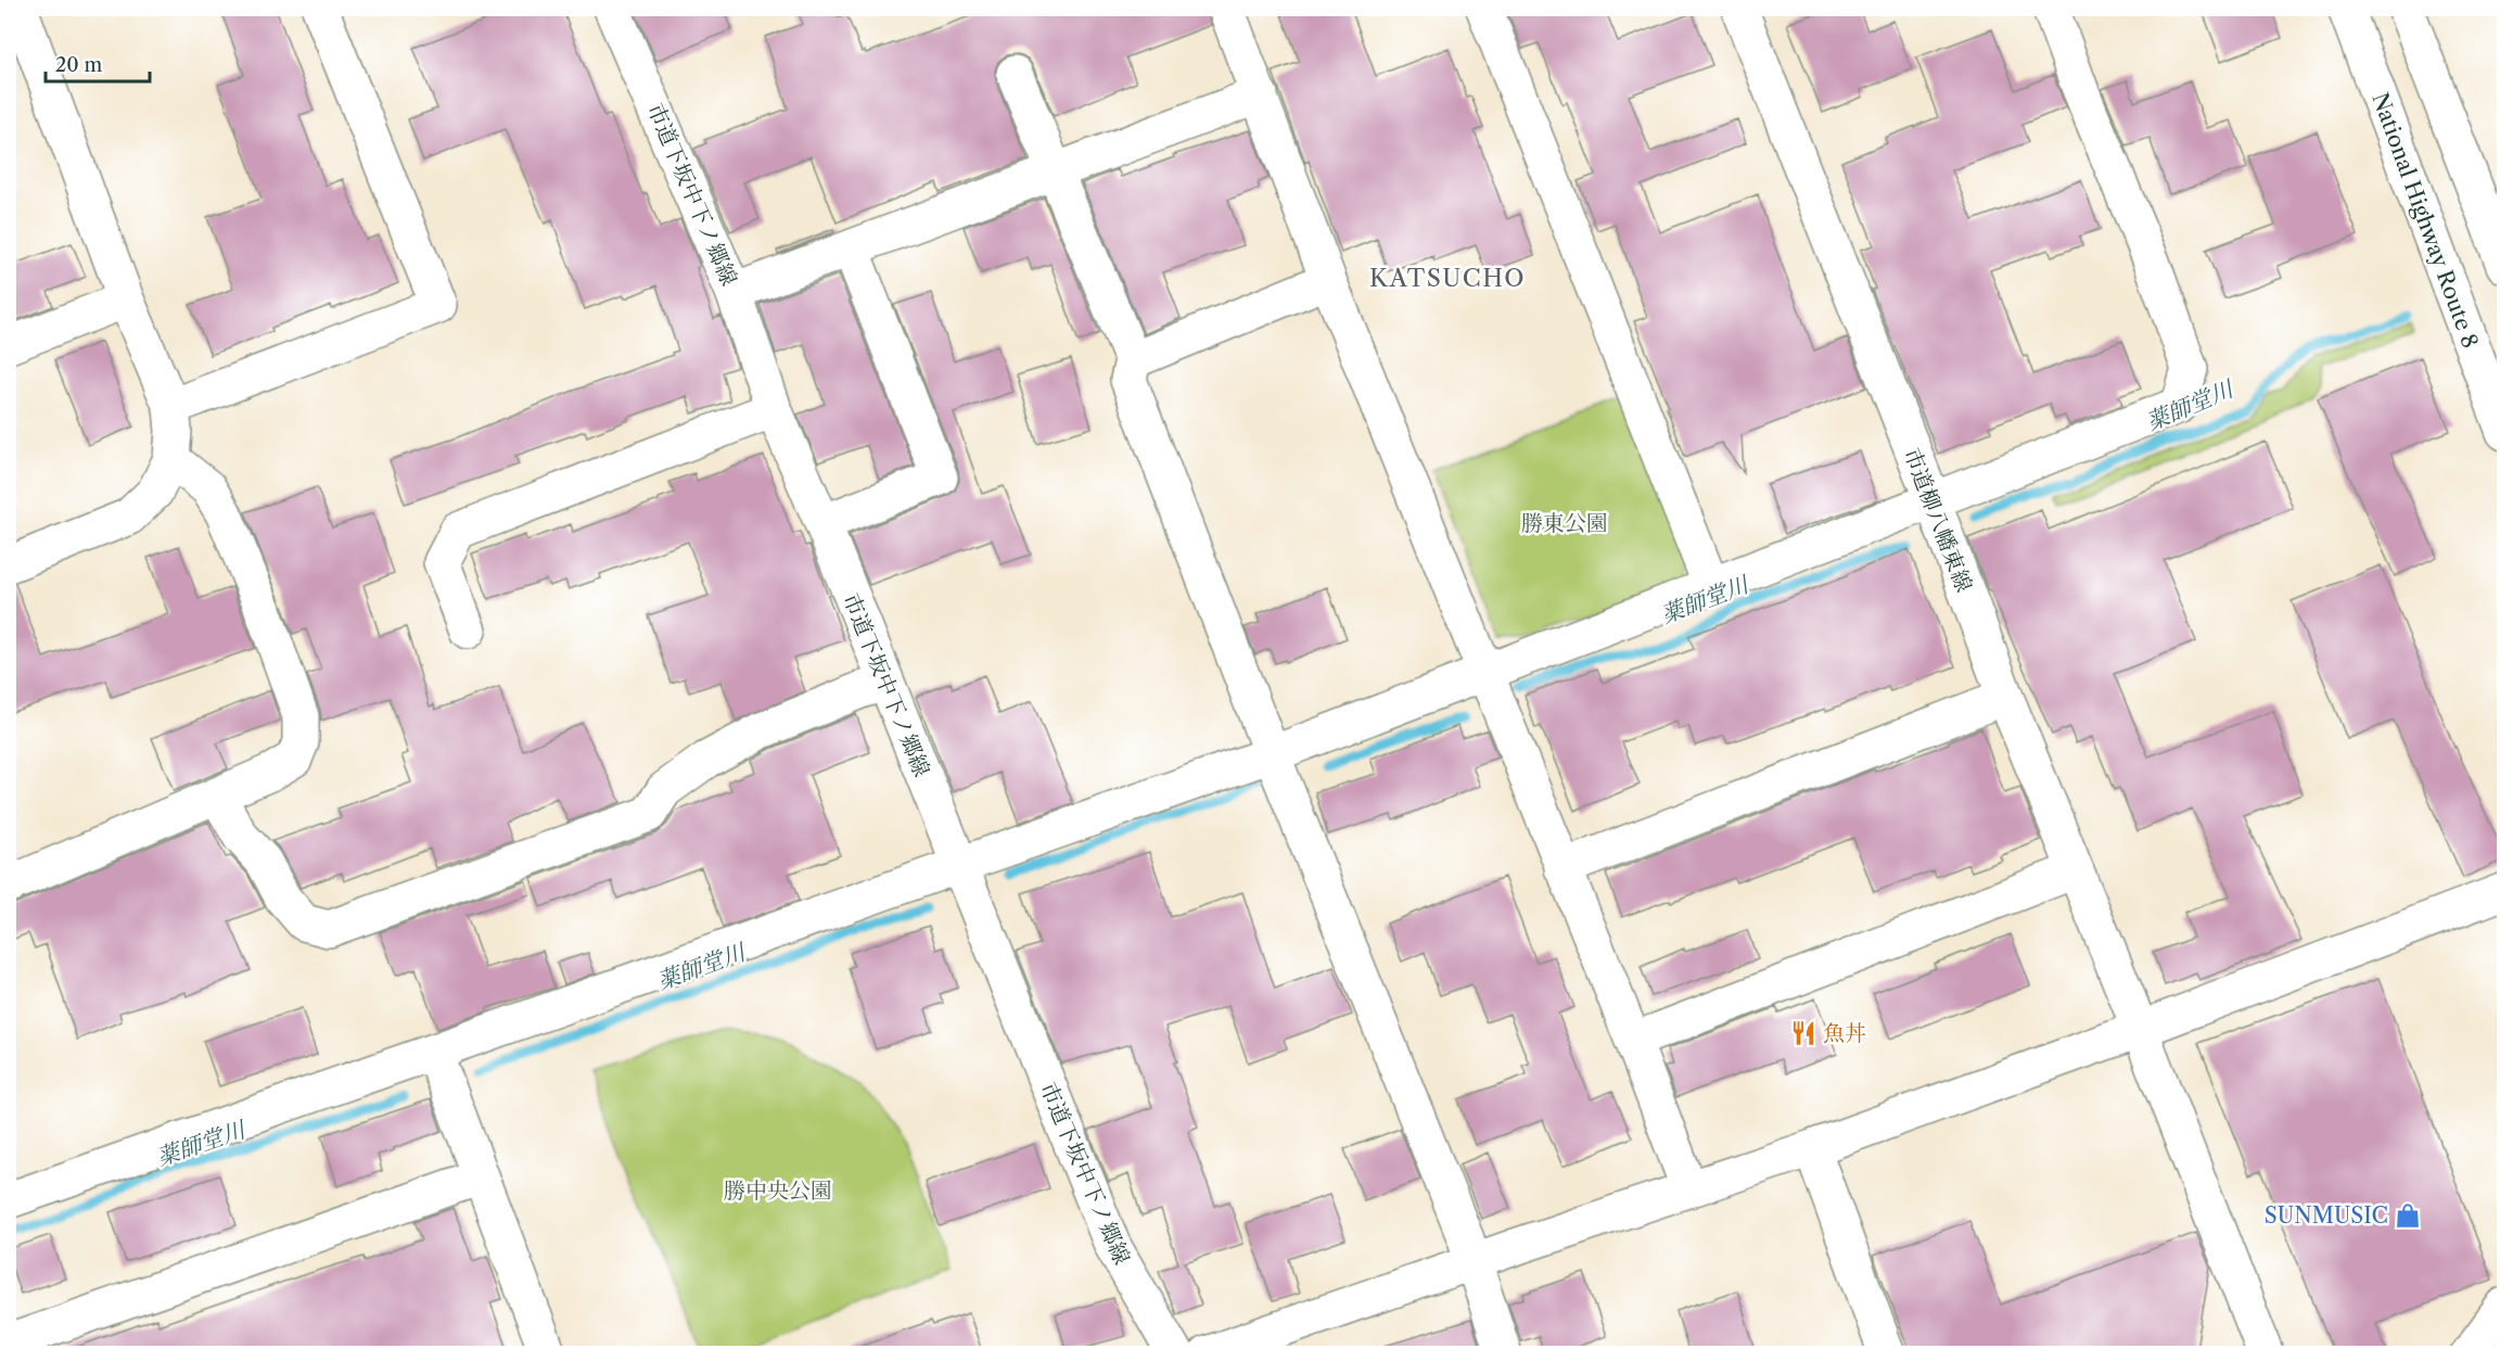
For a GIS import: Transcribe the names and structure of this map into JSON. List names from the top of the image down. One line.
{"streets":{"main road":["市道下坂中下ノ郷線","National Highway Route 8","市道柳八幡東線"]},"districts":["KATSUCHO"],"water":["薬師堂川"],"parks":["勝東公園","勝中央公園"],"places":{"restaurant":["魚丼"],"shop":["SUNMUSIC"]},"scale_bar":"20 m"}
